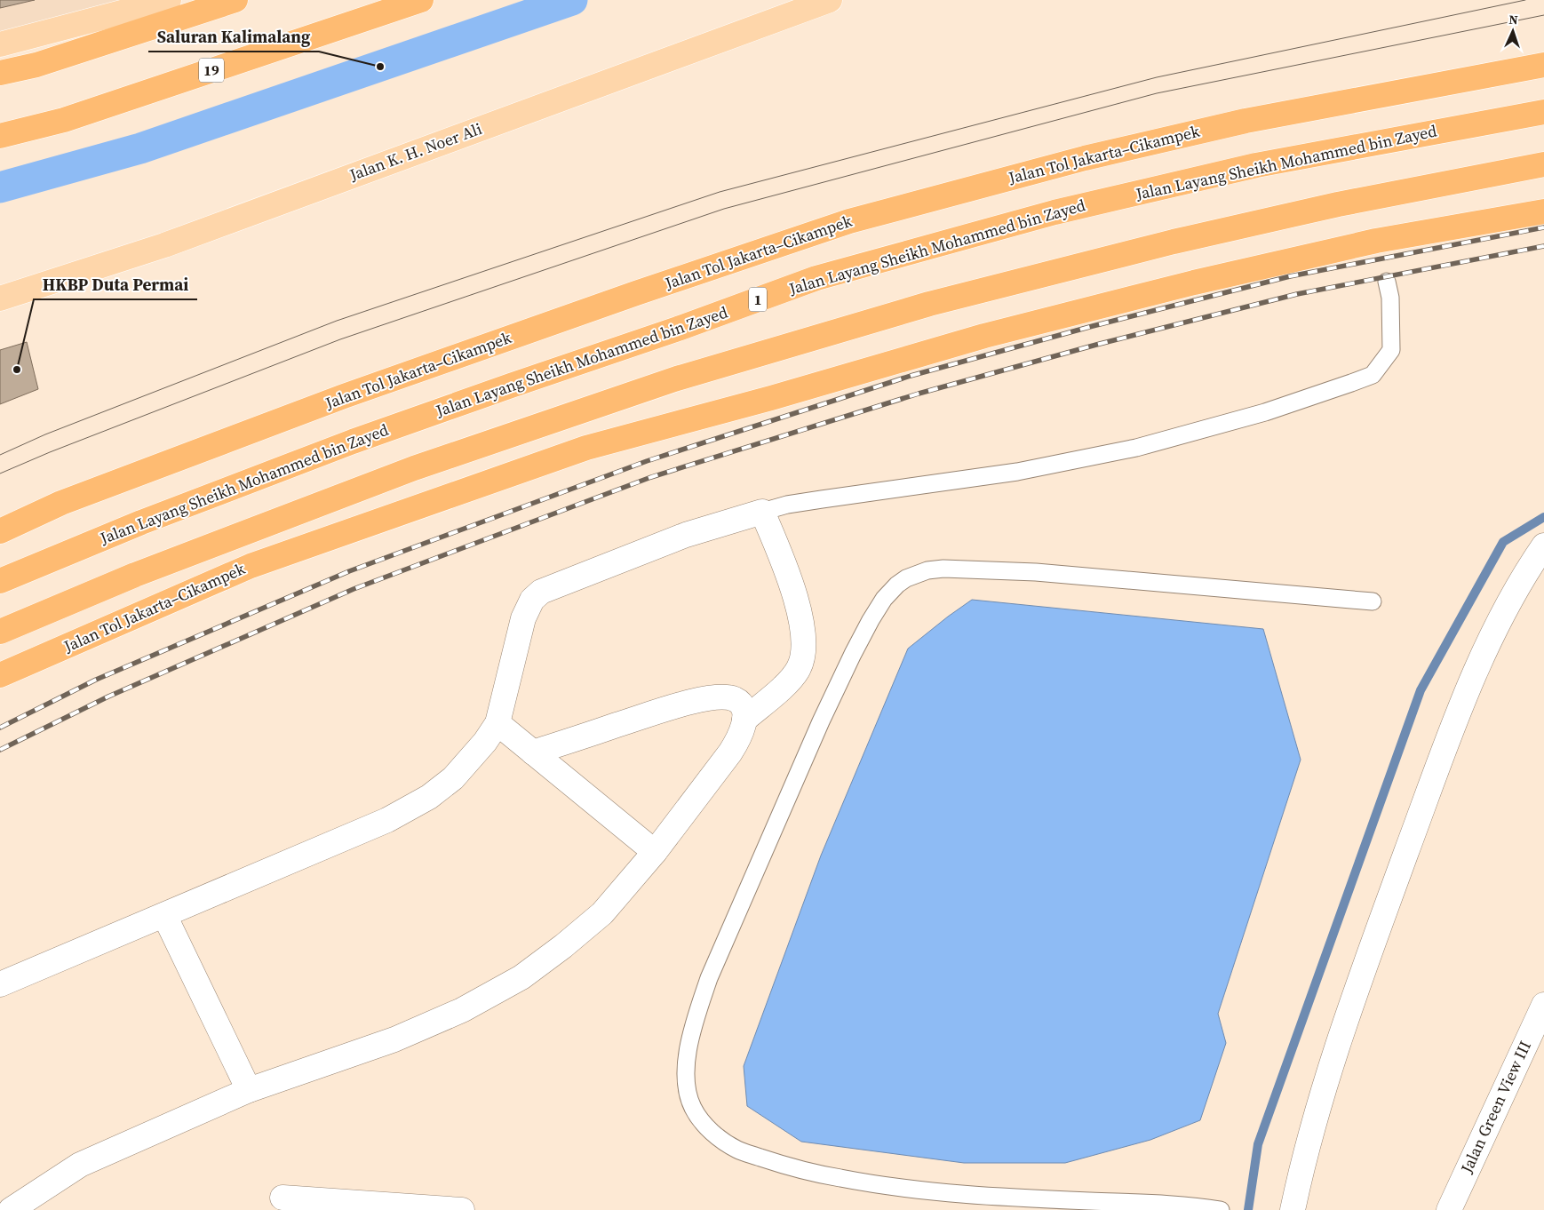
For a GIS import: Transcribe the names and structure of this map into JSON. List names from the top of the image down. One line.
{"streets":{"highway":["19","Jalan Tol Jakarta–Cikampek","Jalan Layang Sheikh Mohammed bin Zayed","1"],"main road":["Jalan K. H. Noer Ali"],"street":["Jalan Green View III"]},"places":["Saluran Kalimalang","HKBP Duta Permai"],"north":"top"}
